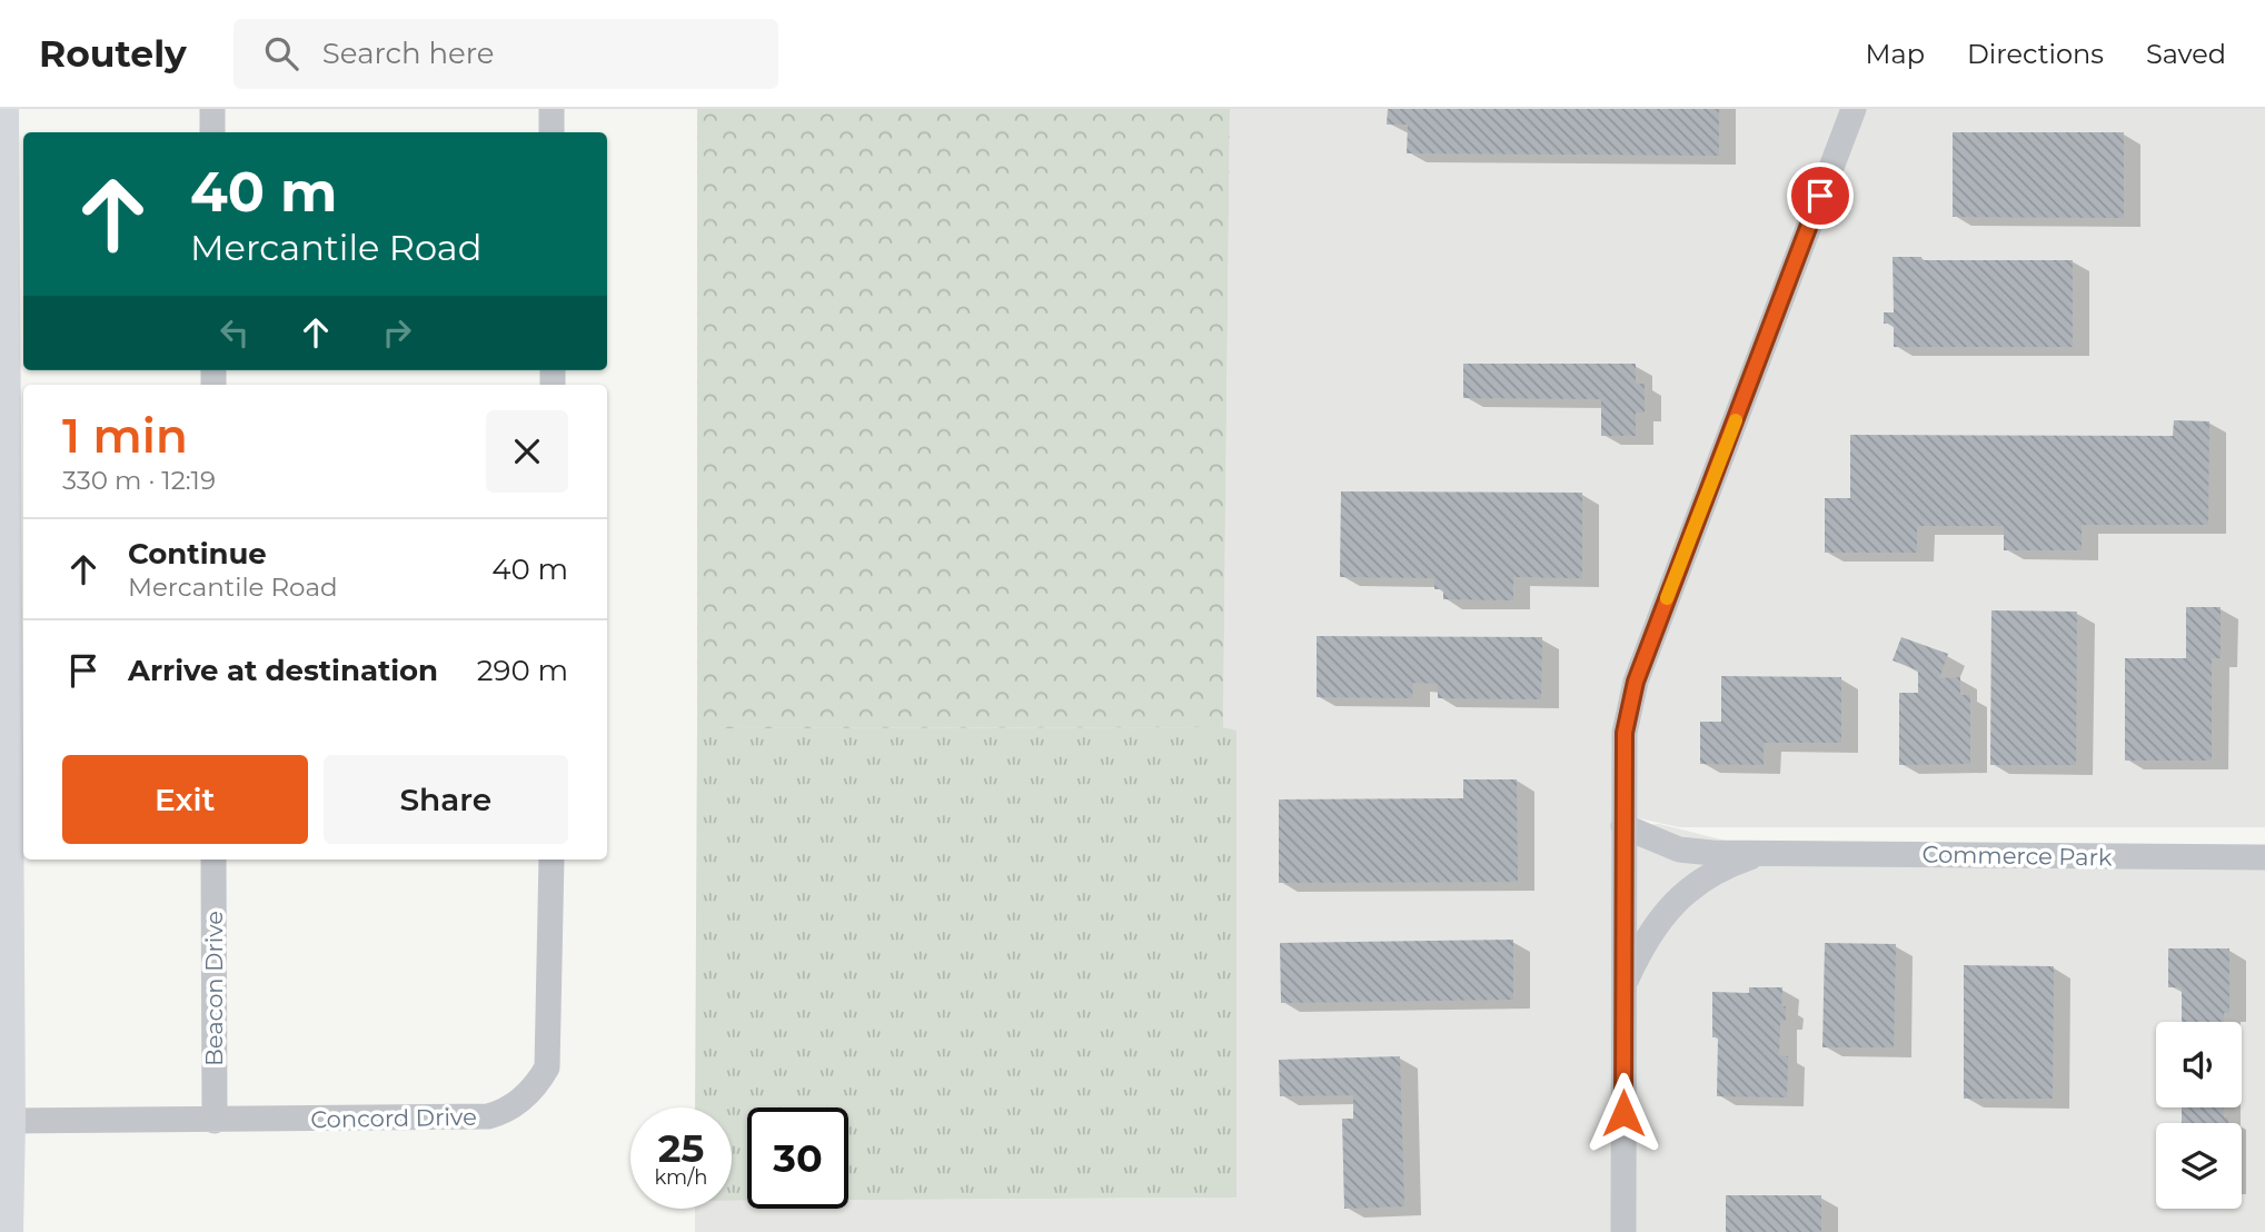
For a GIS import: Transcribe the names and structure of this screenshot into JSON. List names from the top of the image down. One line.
{"streets":{"street":["Commerce Park","Beacon Drive","Concord Drive"]},"crossings":[["Beacon Drive","Concord Drive"]],"page":{"header":"Routely","search":"Search here","nav":["Map","Directions","Saved"],"turn":["40 m","Mercantile Road"],"heading":["1 min","330 m · 12:19"],"list":[{"name":"Continue","note":"Mercantile Road","value":"40 m"},{"name":"Arrive at destination","value":"290 m"}],"buttons":["Exit","Share"],"speed":"25 km/h","limit":"30"}}
